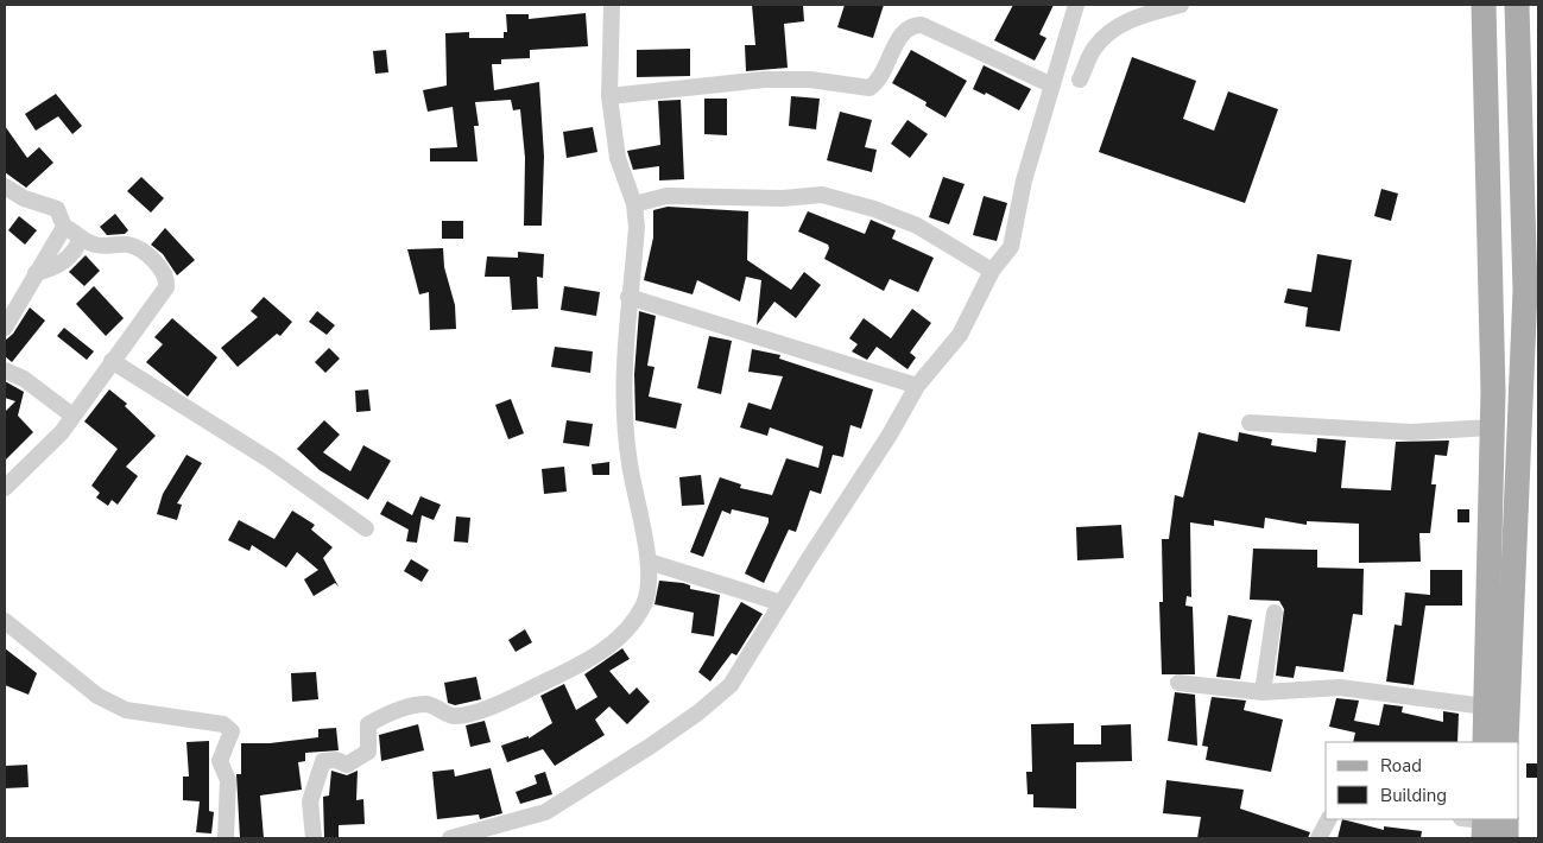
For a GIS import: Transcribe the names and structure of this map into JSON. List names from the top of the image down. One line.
{"legend":["Road","Building"]}
